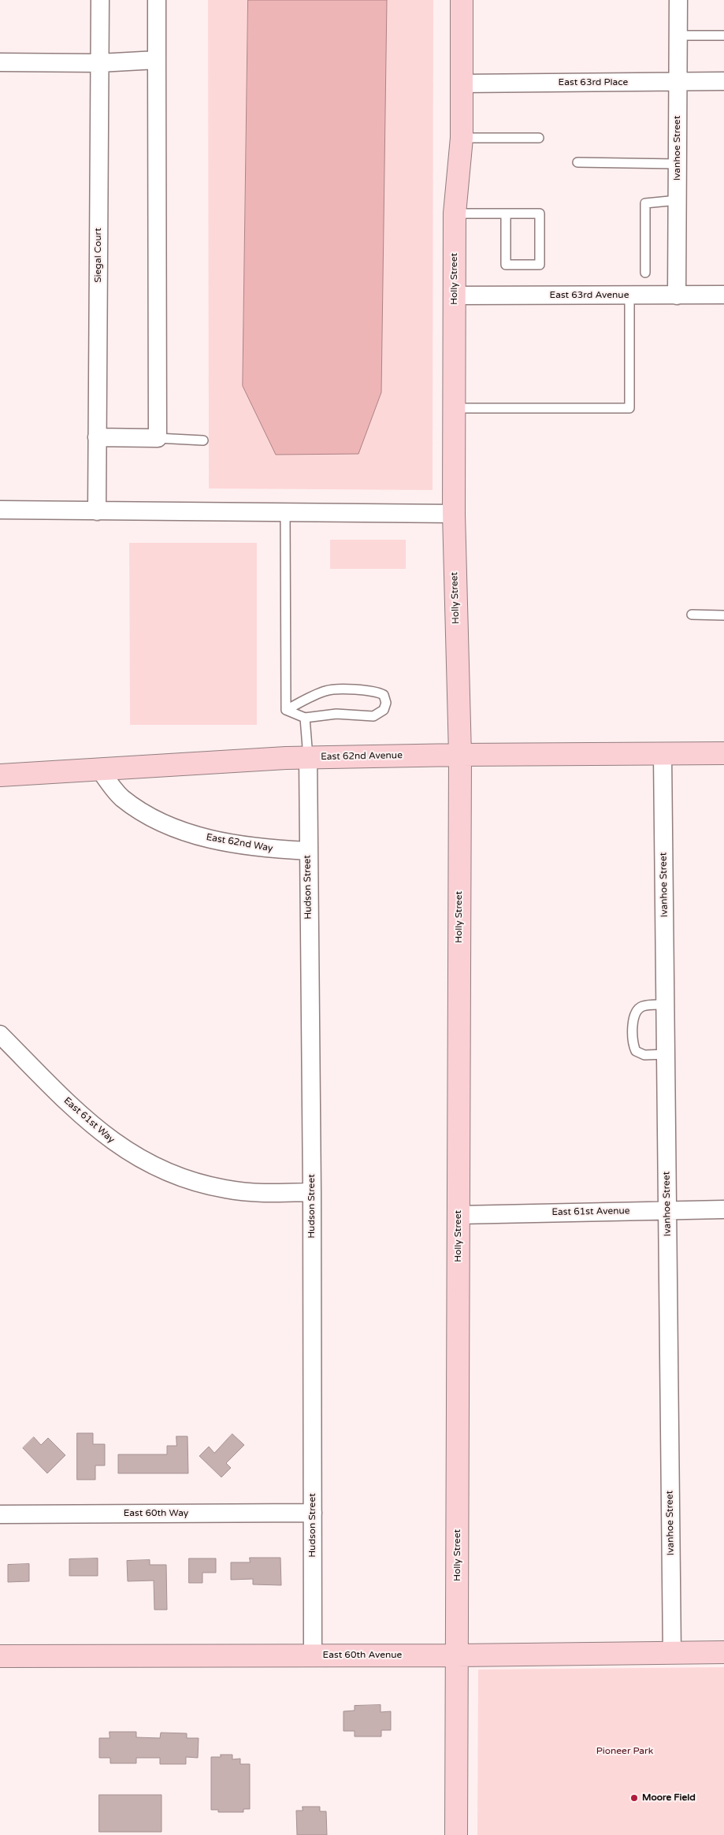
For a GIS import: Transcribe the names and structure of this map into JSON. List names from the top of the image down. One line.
{"streets":{"street":["East 63rd Place","Ivanhoe Street","Siegal Court","Holly Street","East 63rd Avenue","East 62nd Avenue","East 62nd Way","Hudson Street","East 61st Way","East 61st Avenue","East 60th Way","East 60th Avenue"]},"crossings":[["East 63rd Place","Ivanhoe Street"],["East 63rd Place","Holly Street"],["Ivanhoe Street","East 63rd Avenue"],["Ivanhoe Street","East 62nd Avenue"],["Ivanhoe Street","East 61st Avenue"],["Ivanhoe Street","East 60th Avenue"],["Holly Street","East 63rd Avenue"],["Holly Street","East 62nd Avenue"],["Holly Street","East 61st Avenue"],["Holly Street","East 60th Avenue"],["East 62nd Avenue","East 62nd Way"],["East 62nd Avenue","Hudson Street"],["East 62nd Way","Hudson Street"],["Hudson Street","East 61st Way"],["Hudson Street","East 60th Way"],["Hudson Street","East 60th Avenue"]],"parks":["Pioneer Park"],"places":["Moore Field"]}
